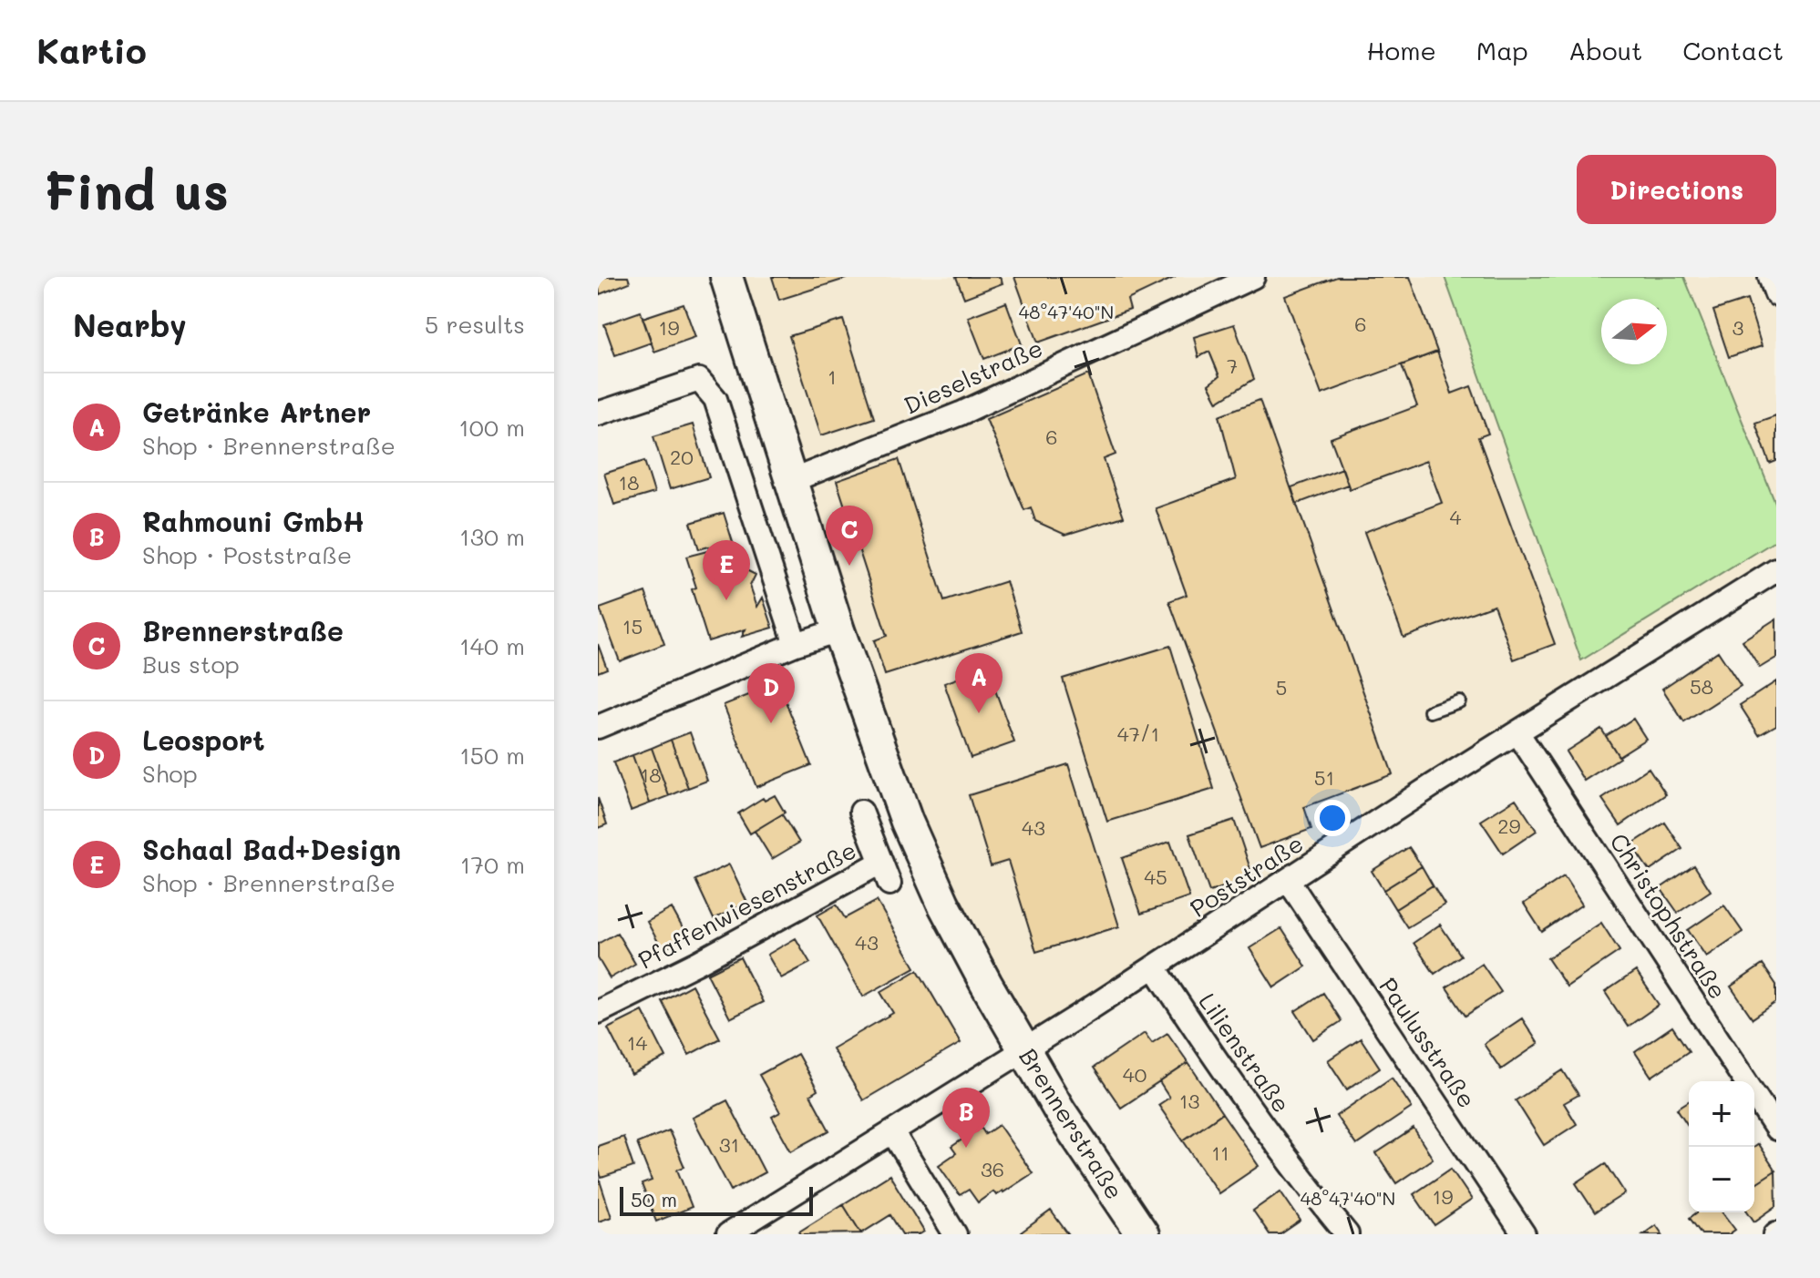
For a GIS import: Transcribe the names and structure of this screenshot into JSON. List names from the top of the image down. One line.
{"streets":{"main road":["Brennerstraße"],"street":["Dieselstraße","Poststraße","Pfaffenwiesenstraße","Christophstraße","Paulusstraße","Lilienstraße"]},"crossings":[["Dieselstraße","Brennerstraße"],["Poststraße","Christophstraße"],["Poststraße","Paulusstraße"],["Poststraße","Lilienstraße"],["Poststraße","Brennerstraße"]],"house_numbers":["6","19","3","7","1","6","20","18","4","15","58","5","47/1","18","51","29","43","45","43","14","40","13","31","11","36","19"],"scale_bar":"50 m","north":"right","page":{"header":"Kartio","nav":["Home","Map","About","Contact"],"buttons":"Directions","title":"Find us","heading":["Nearby","5 results"],"list":[{"mark":"A","name":"Getränke Artner","note":"Shop · Brennerstraße","value":"100 m"},{"mark":"B","name":"Rahmouni GmbH","note":"Shop · Poststraße","value":"130 m"},{"mark":"C","name":"Brennerstraße","note":"Bus stop","value":"140 m"},{"mark":"D","name":"Leosport","note":"Shop","value":"150 m"},{"mark":"E","name":"Schaal Bad+Design","note":"Shop · Brennerstraße","value":"170 m"}],"pins":["C","E","A","D","B"],"map_buttons":["+","−"],"scale":"50 m"},"coordinates":["48°47'40\"N"]}
